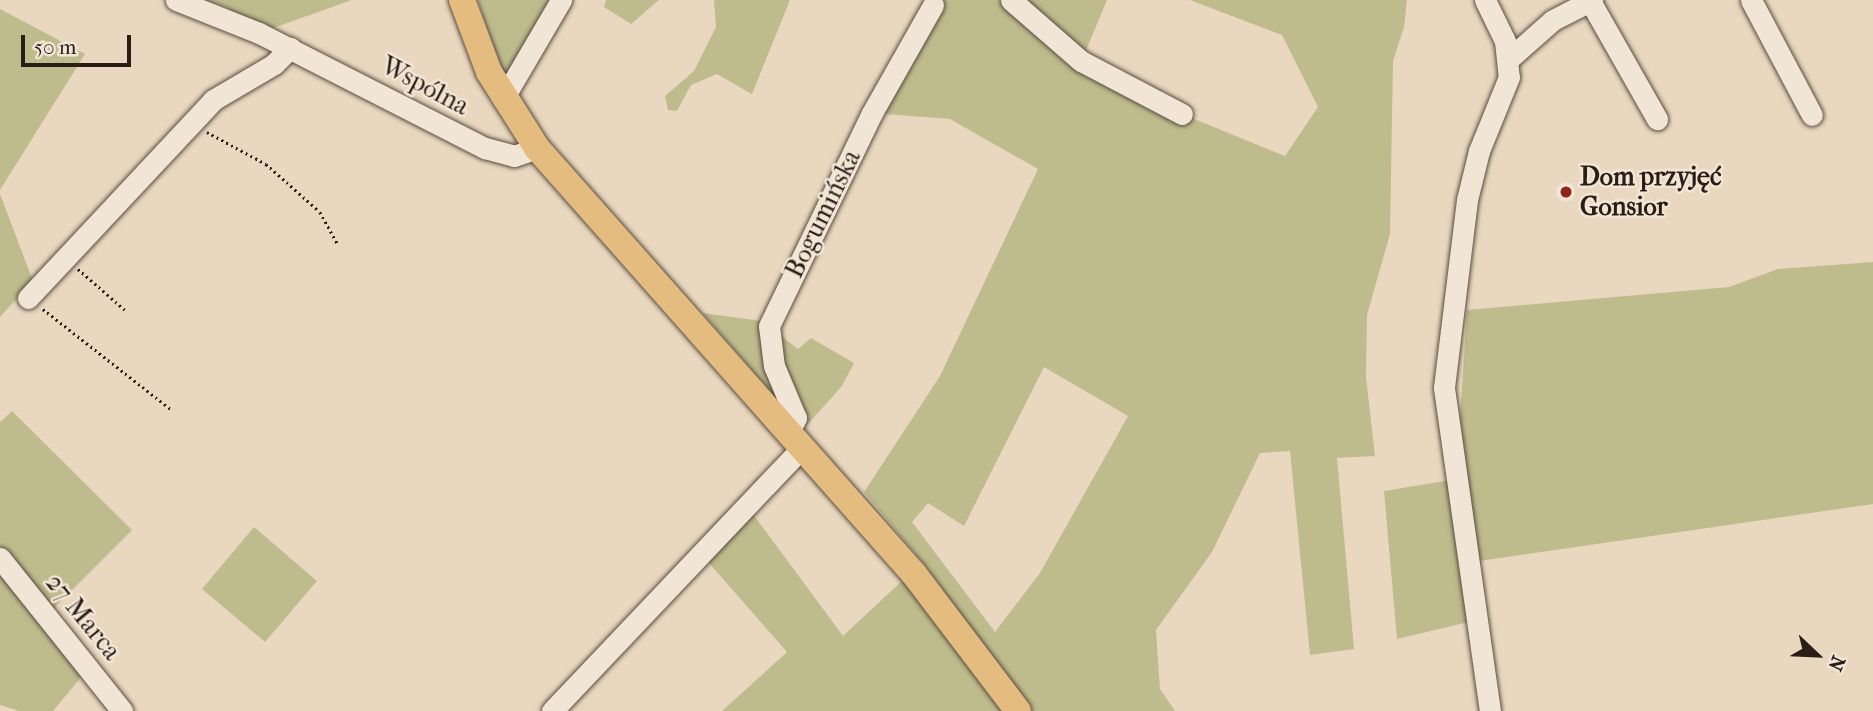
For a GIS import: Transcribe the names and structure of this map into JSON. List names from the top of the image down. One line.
{"streets":{"street":["Wspólna","Bogumińska","27 Marca"]},"places":["Dom przyjęć Gonsior"],"scale_bar":"50 m","north":"bottom right"}
